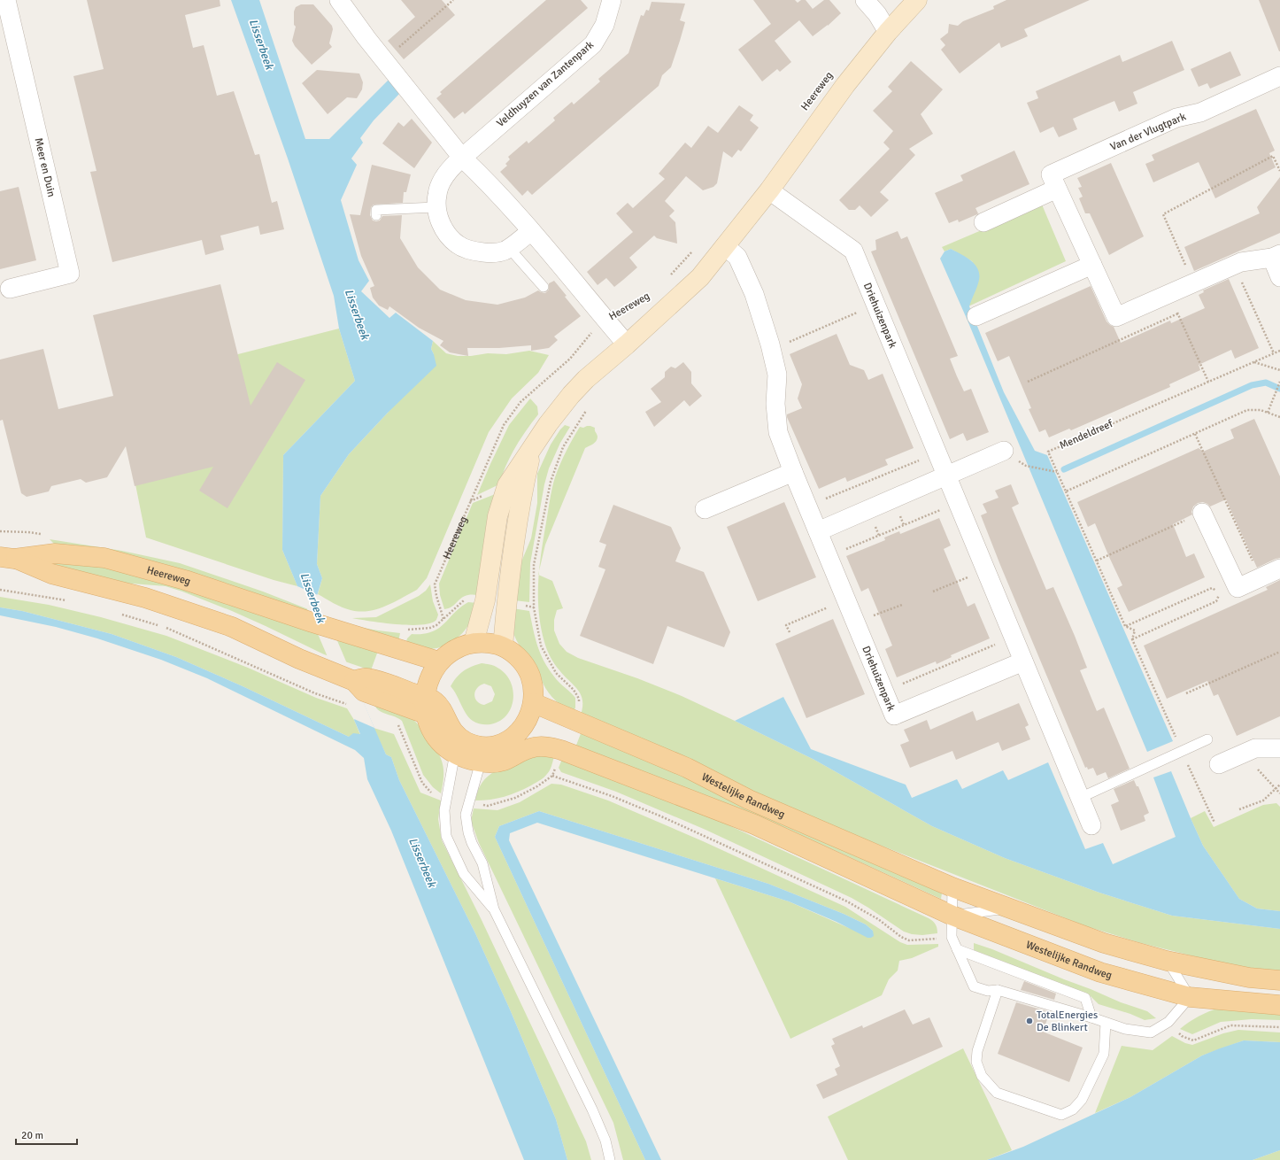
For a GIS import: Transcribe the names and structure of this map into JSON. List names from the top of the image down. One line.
{"streets":{"main road":["Heereweg","Westelijke Randweg"],"street":["Veldhuyzen van Zantenpark","Van der Vlugtpark","Meer en Duin","Driehuizenpark"],"path":["Mendeldreef"]},"crossings":[["Heereweg","Driehuizenpark"],["Heereweg","Westelijke Randweg"]],"water":["Lisserbeek"],"places":["TotalEnergies De Blinkert"],"scale_bar":"20 m"}
